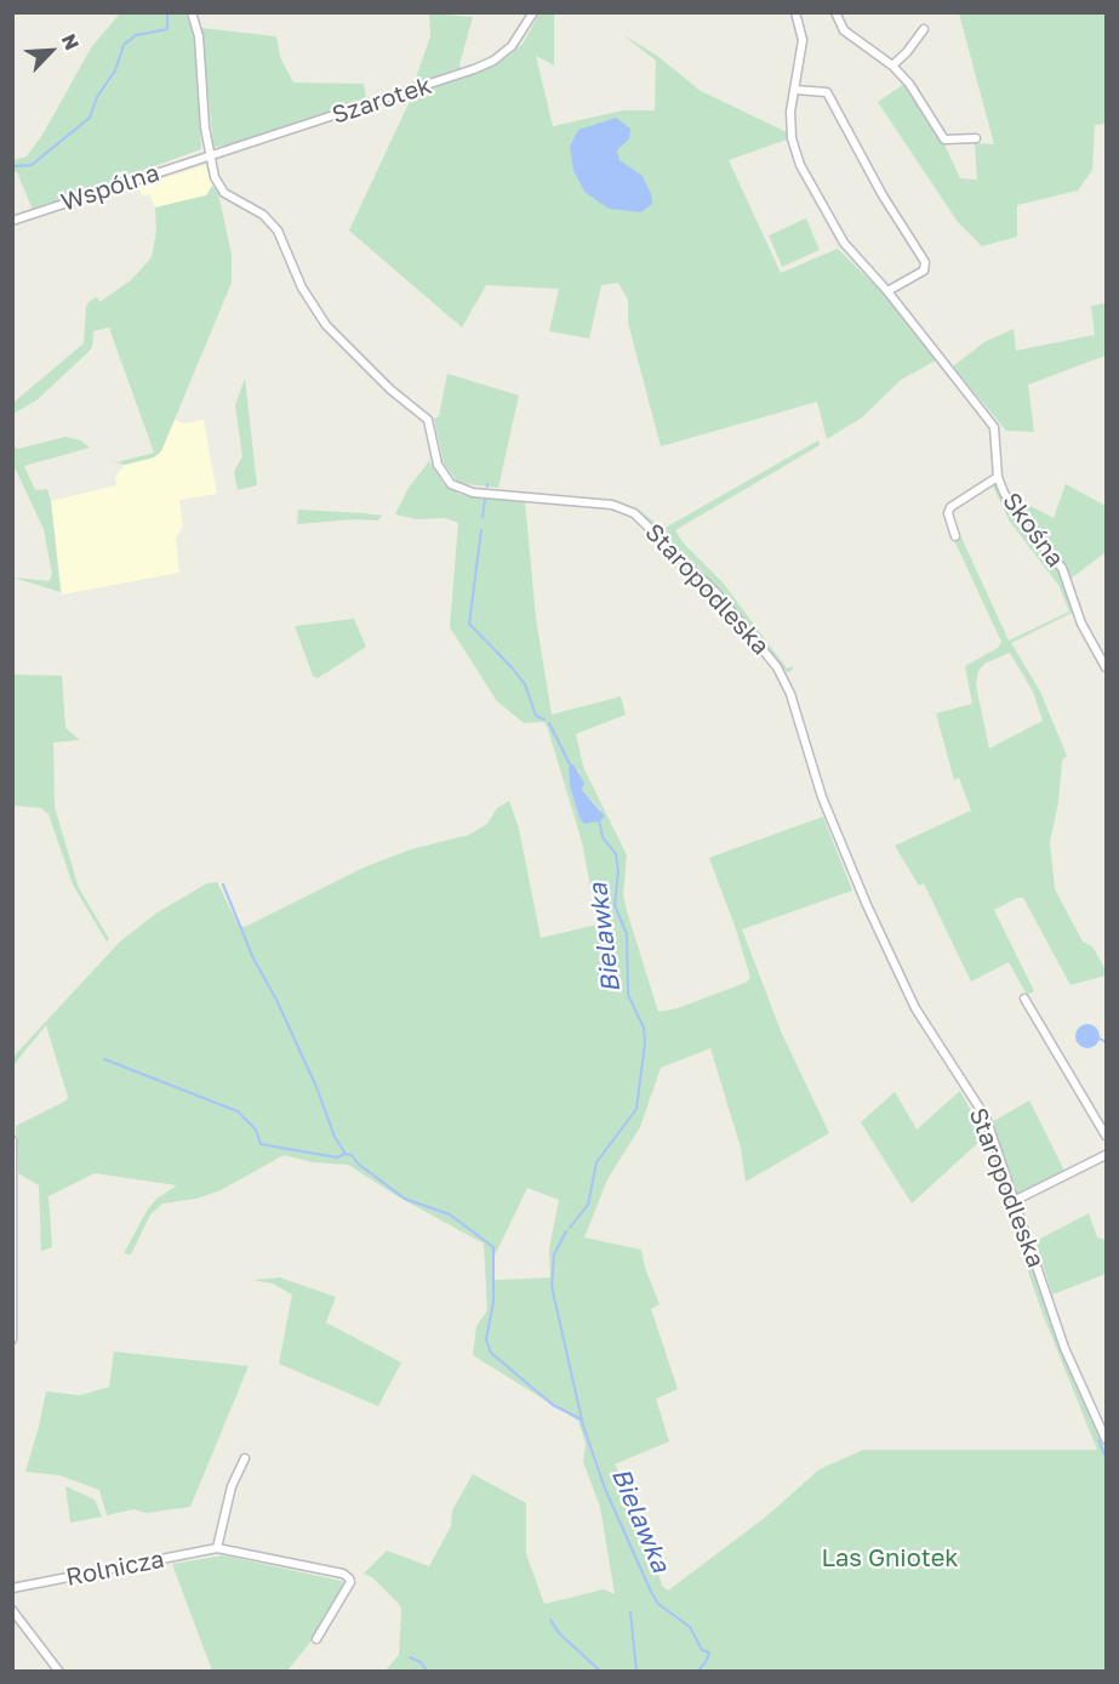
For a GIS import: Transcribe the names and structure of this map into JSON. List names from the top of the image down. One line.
{"streets":{"street":["Szarotek","Wspólna","Skośna","Staropodleska","Rolnicza"]},"crossings":[["Szarotek","Wspólna"],["Szarotek","Staropodleska"],["Wspólna","Staropodleska"]],"water":["Bielawka"],"parks":["Las Gniotek"],"north":"top right"}
